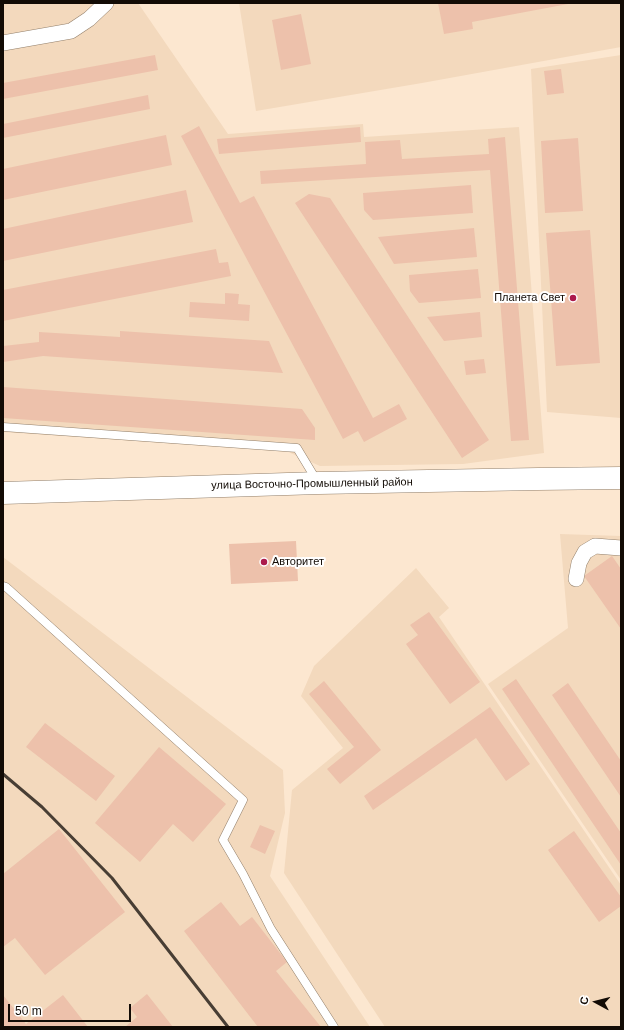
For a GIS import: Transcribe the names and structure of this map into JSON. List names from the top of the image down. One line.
{"streets":{"street":["улица Восточно-Промышленный район"]},"places":["Планета Свет","Авторитет"],"scale_bar":"50 m","north":"left"}
